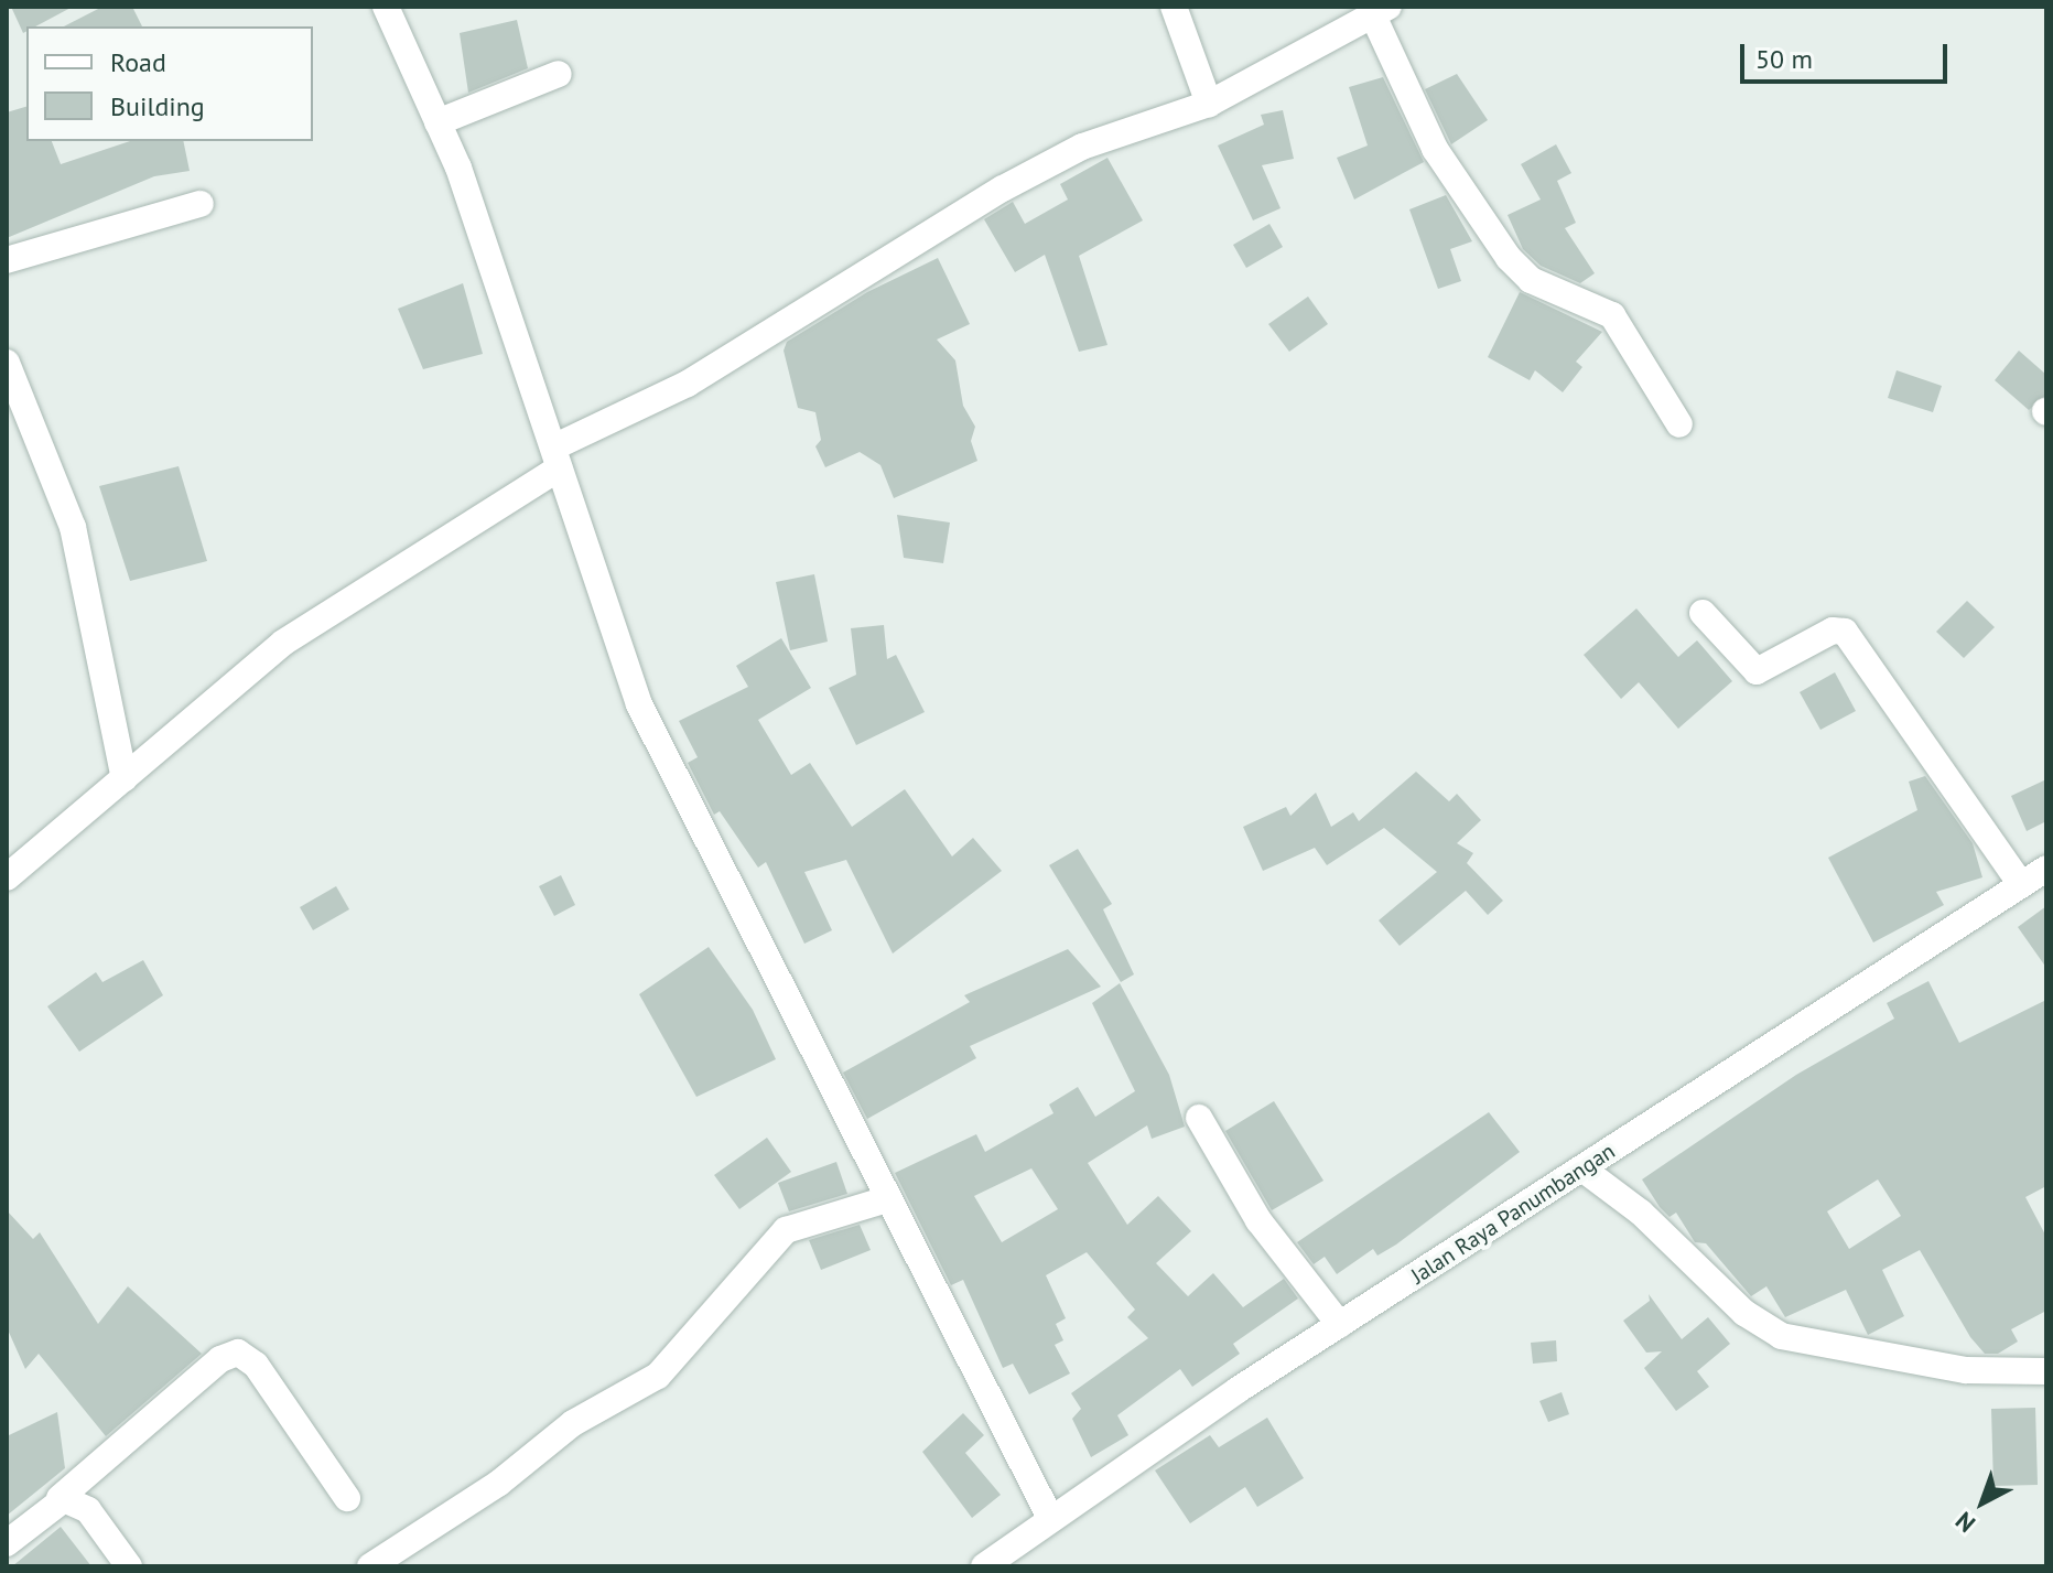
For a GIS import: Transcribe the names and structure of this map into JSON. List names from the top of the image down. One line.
{"streets":{"street":["Jalan Raya Panumbangan"]},"legend":["Road","Building"],"scale_bar":"50 m","north":"bottom left"}
